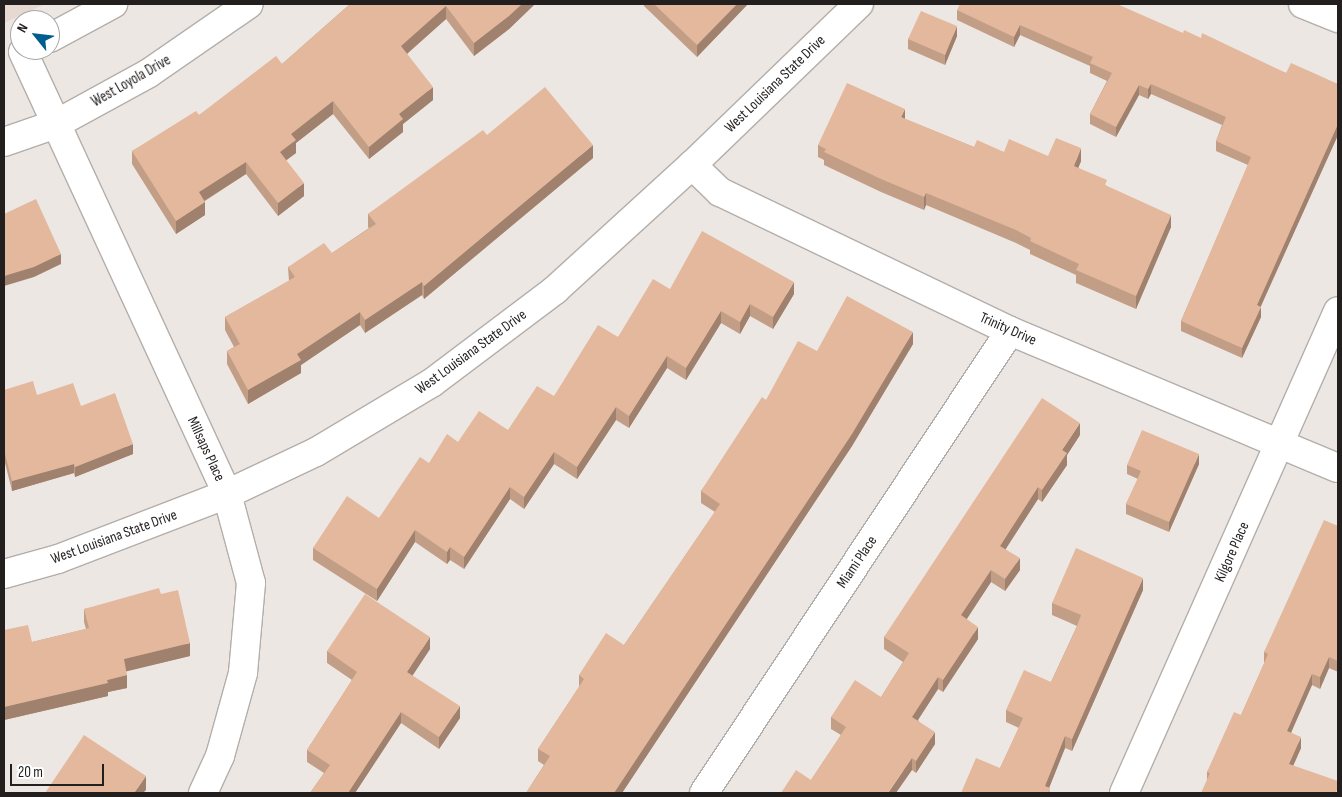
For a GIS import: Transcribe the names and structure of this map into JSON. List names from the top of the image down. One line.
{"streets":{"street":["West Loyola Drive","West Louisiana State Drive","Trinity Drive","Millsaps Place","Kilgore Place","Miami Place"]},"crossings":[["West Loyola Drive","Millsaps Place"],["West Louisiana State Drive","Trinity Drive"],["West Louisiana State Drive","Millsaps Place"],["Trinity Drive","Kilgore Place"],["Trinity Drive","Miami Place"]],"scale_bar":"20 m","north":"top left"}
